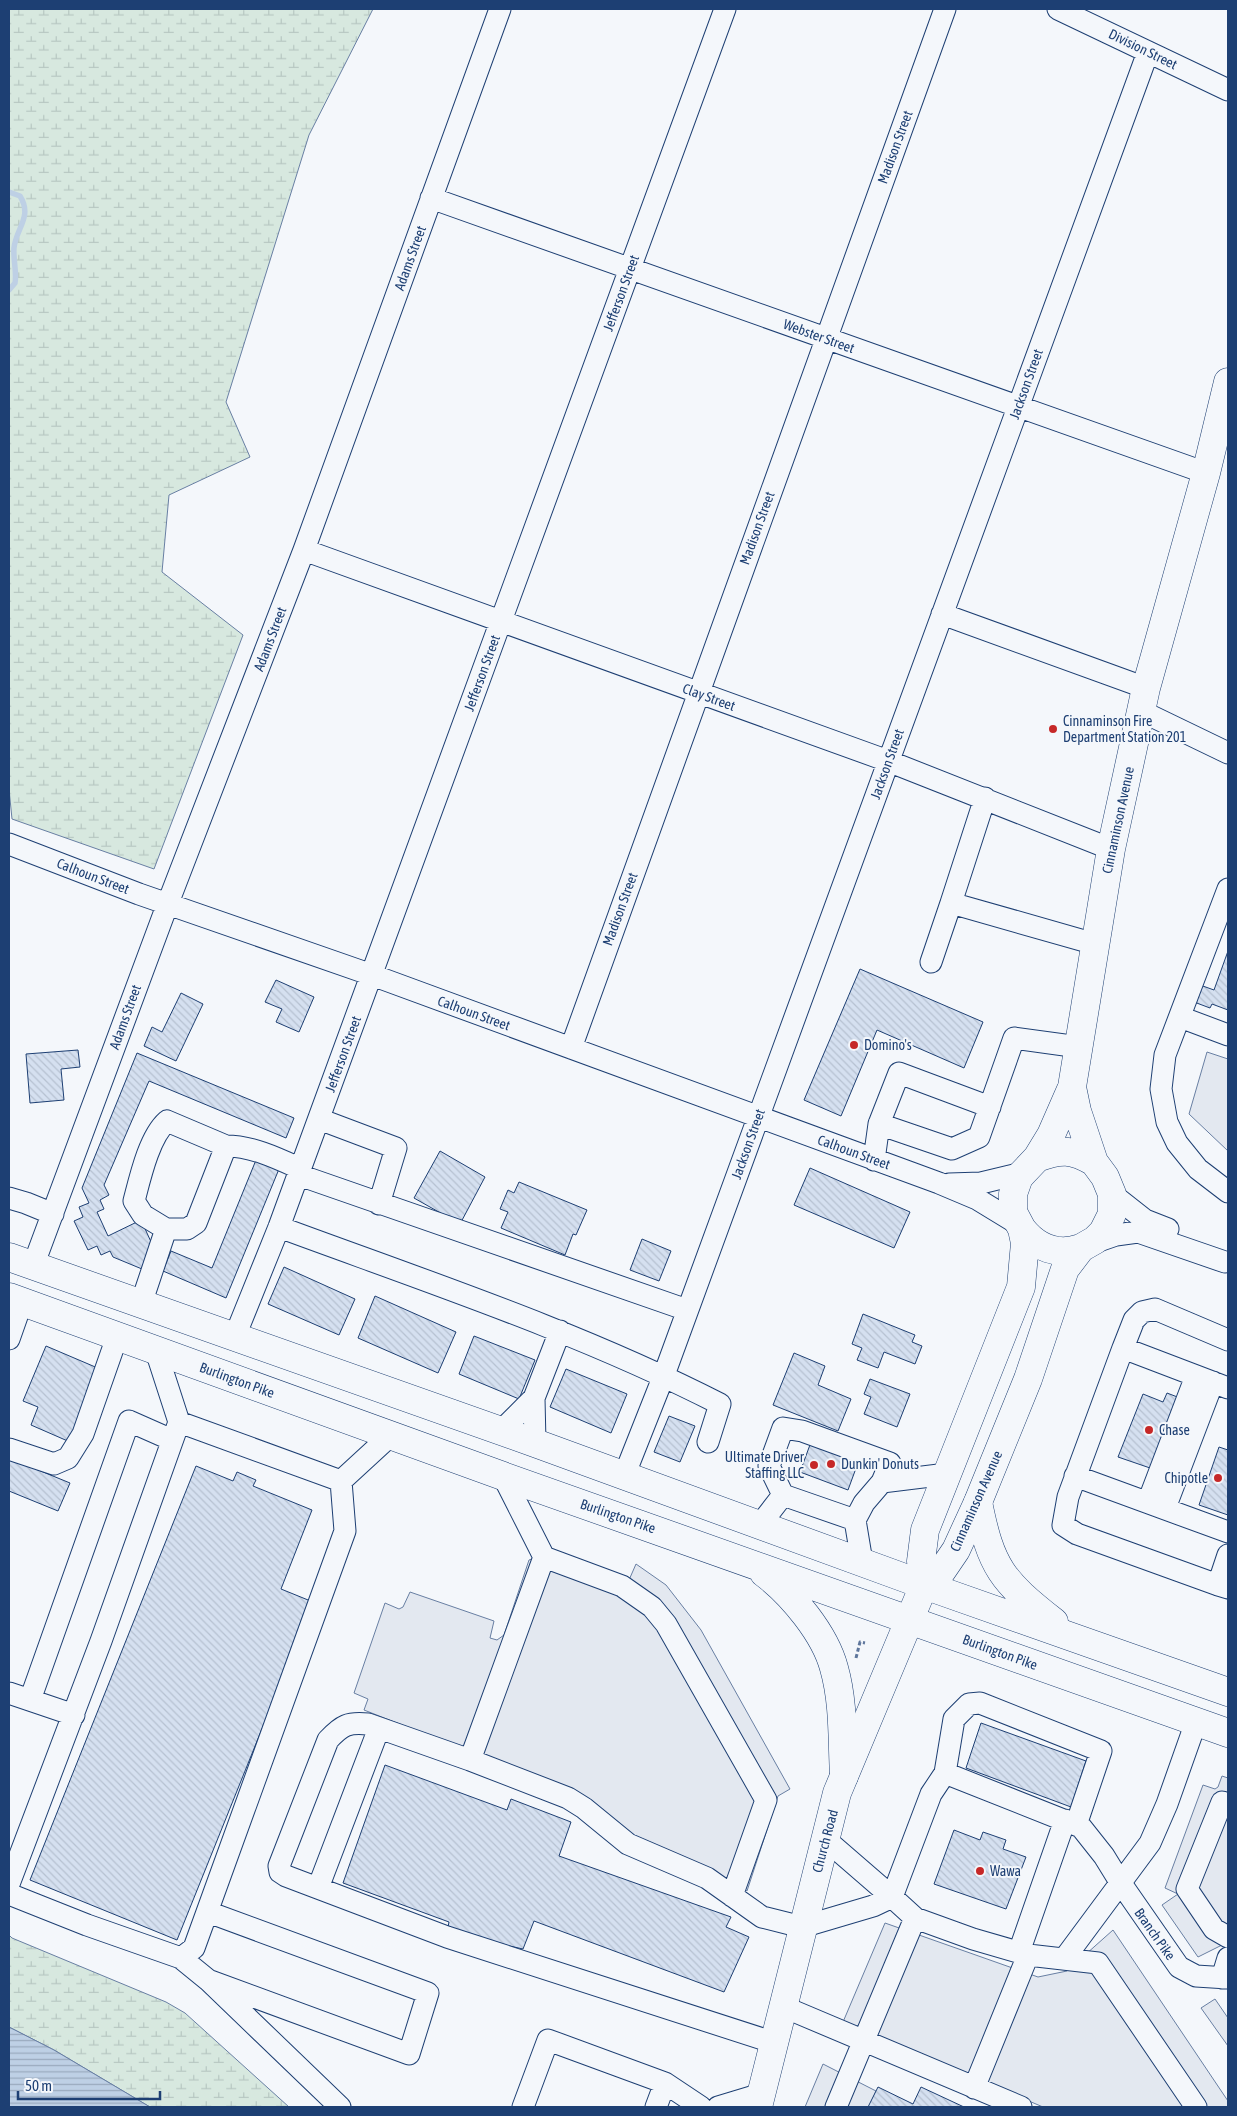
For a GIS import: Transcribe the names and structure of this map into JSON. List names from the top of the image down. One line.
{"streets":{"main road":["Cinnaminson Avenue","Calhoun Street","Burlington Pike","Church Road"],"street":["Division Street","Madison Street","Adams Street","Jefferson Street","Webster Street","Jackson Street","Clay Street","Branch Pike"]},"crossings":[["Division Street","Jackson Street"],["Madison Street","Webster Street"],["Madison Street","Clay Street"],["Madison Street","Calhoun Street"],["Adams Street","Webster Street"],["Adams Street","Clay Street"],["Adams Street","Calhoun Street"],["Jefferson Street","Webster Street"],["Jefferson Street","Clay Street"],["Jefferson Street","Calhoun Street"],["Webster Street","Jackson Street"],["Webster Street","Cinnaminson Avenue"],["Jackson Street","Clay Street"],["Jackson Street","Calhoun Street"],["Clay Street","Cinnaminson Avenue"],["Cinnaminson Avenue","Calhoun Street"],["Cinnaminson Avenue","Church Road"],["Burlington Pike","Church Road"]],"places":["Cinnaminson Fire Department Station 201","Domino's","Chase","Dunkin' Donuts","Ultimate Driver Staffing LLC","Chipotle","Wawa"],"scale_bar":"50 m"}
